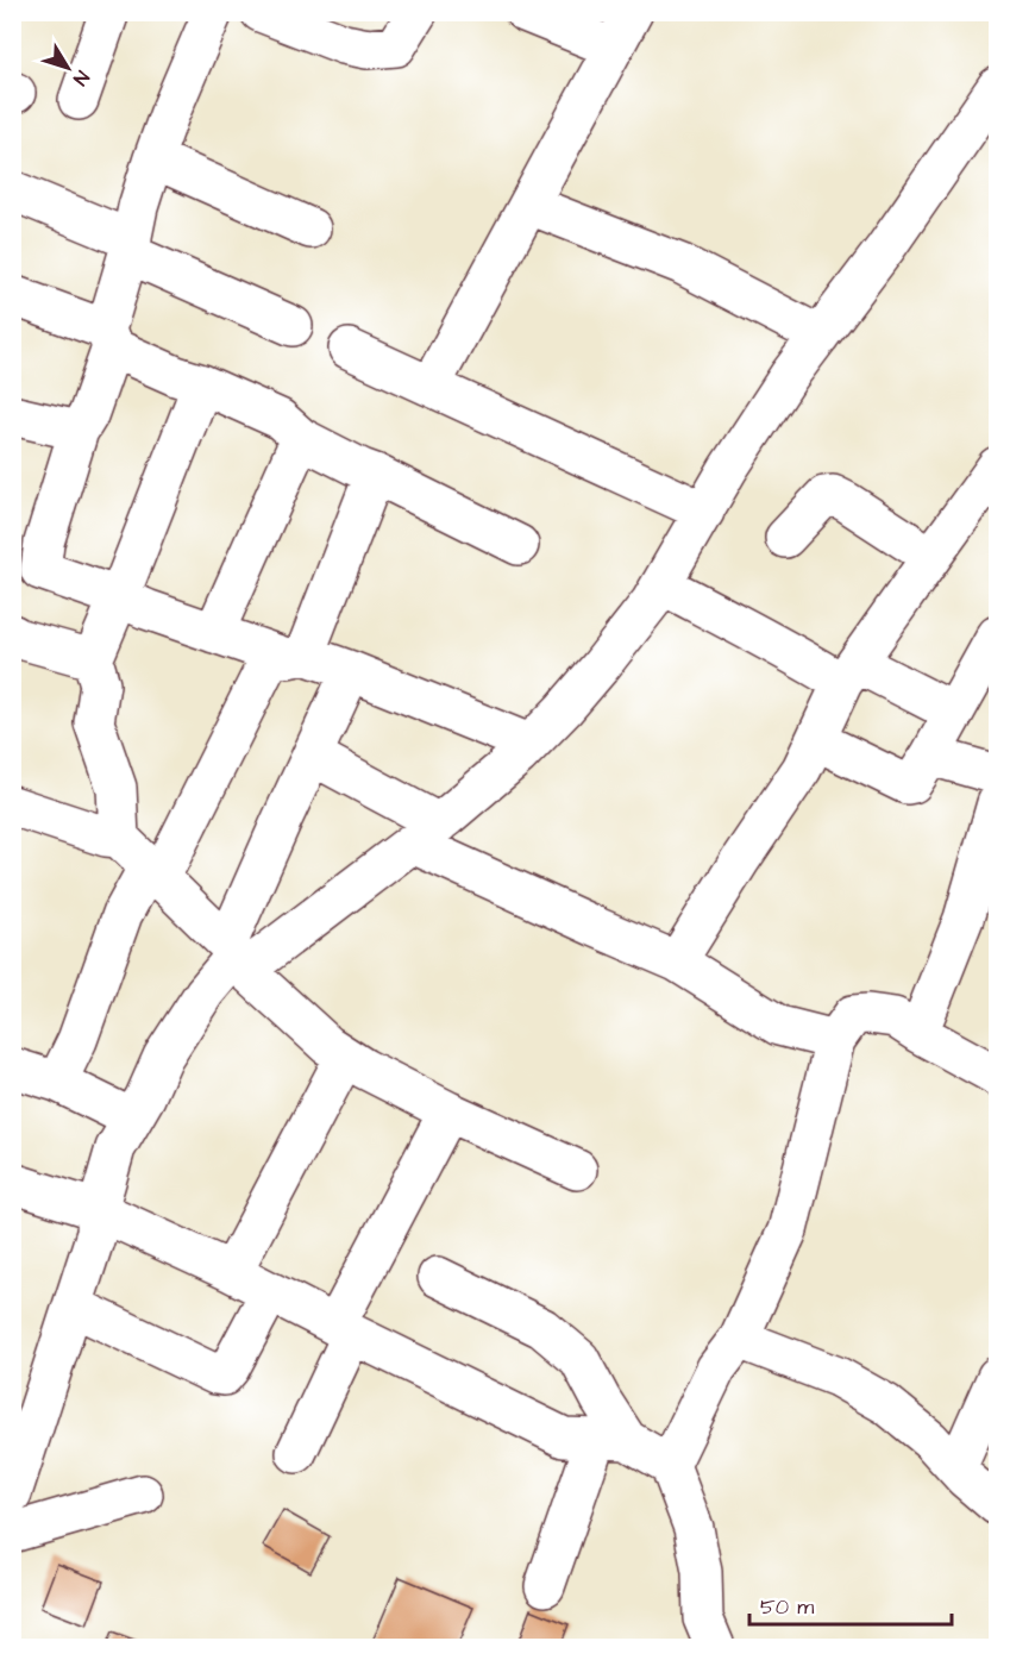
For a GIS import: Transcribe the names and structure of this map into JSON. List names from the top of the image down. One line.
{"scale_bar":"50 m","north":"bottom right"}
